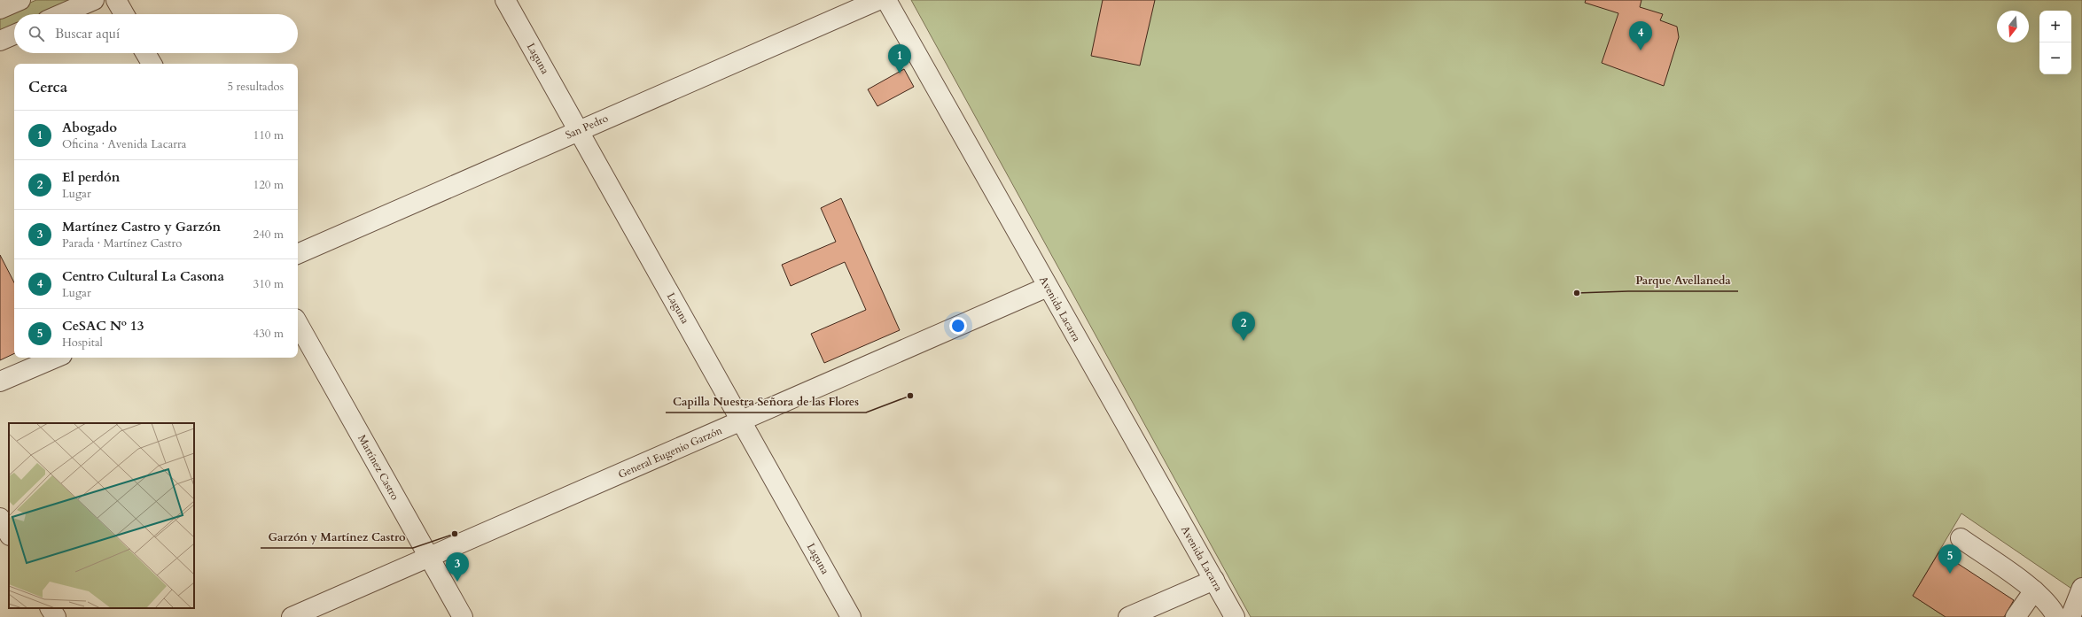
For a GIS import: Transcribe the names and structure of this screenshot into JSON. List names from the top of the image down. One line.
{"streets":{"street":["Laguna","San Pedro","Avenida Lacarra","General Eugenio Garzón","Martínez Castro"]},"crossings":[["Laguna","San Pedro"],["Laguna","General Eugenio Garzón"],["Avenida Lacarra","General Eugenio Garzón"],["General Eugenio Garzón","Martínez Castro"]],"places":["Parque Avellaneda","Capilla Nuestra Señora de las Flores","Garzón y Martínez Castro"],"north":"bottom","page":{"map_buttons":["+","−"],"search":"Buscar aquí","pins":["4","1","2","5","3"],"heading":["Cerca","5 resultados"],"list":[{"mark":"1","name":"Abogado","note":"Oficina · Avenida Lacarra","value":"110 m"},{"mark":"2","name":"El perdón","note":"Lugar","value":"120 m"},{"mark":"3","name":"Martínez Castro y Garzón","note":"Parada · Martínez Castro","value":"240 m"},{"mark":"4","name":"Centro Cultural La Casona","note":"Lugar","value":"310 m"},{"mark":"5","name":"CeSAC Nº 13","note":"Hospital","value":"430 m"}]}}
